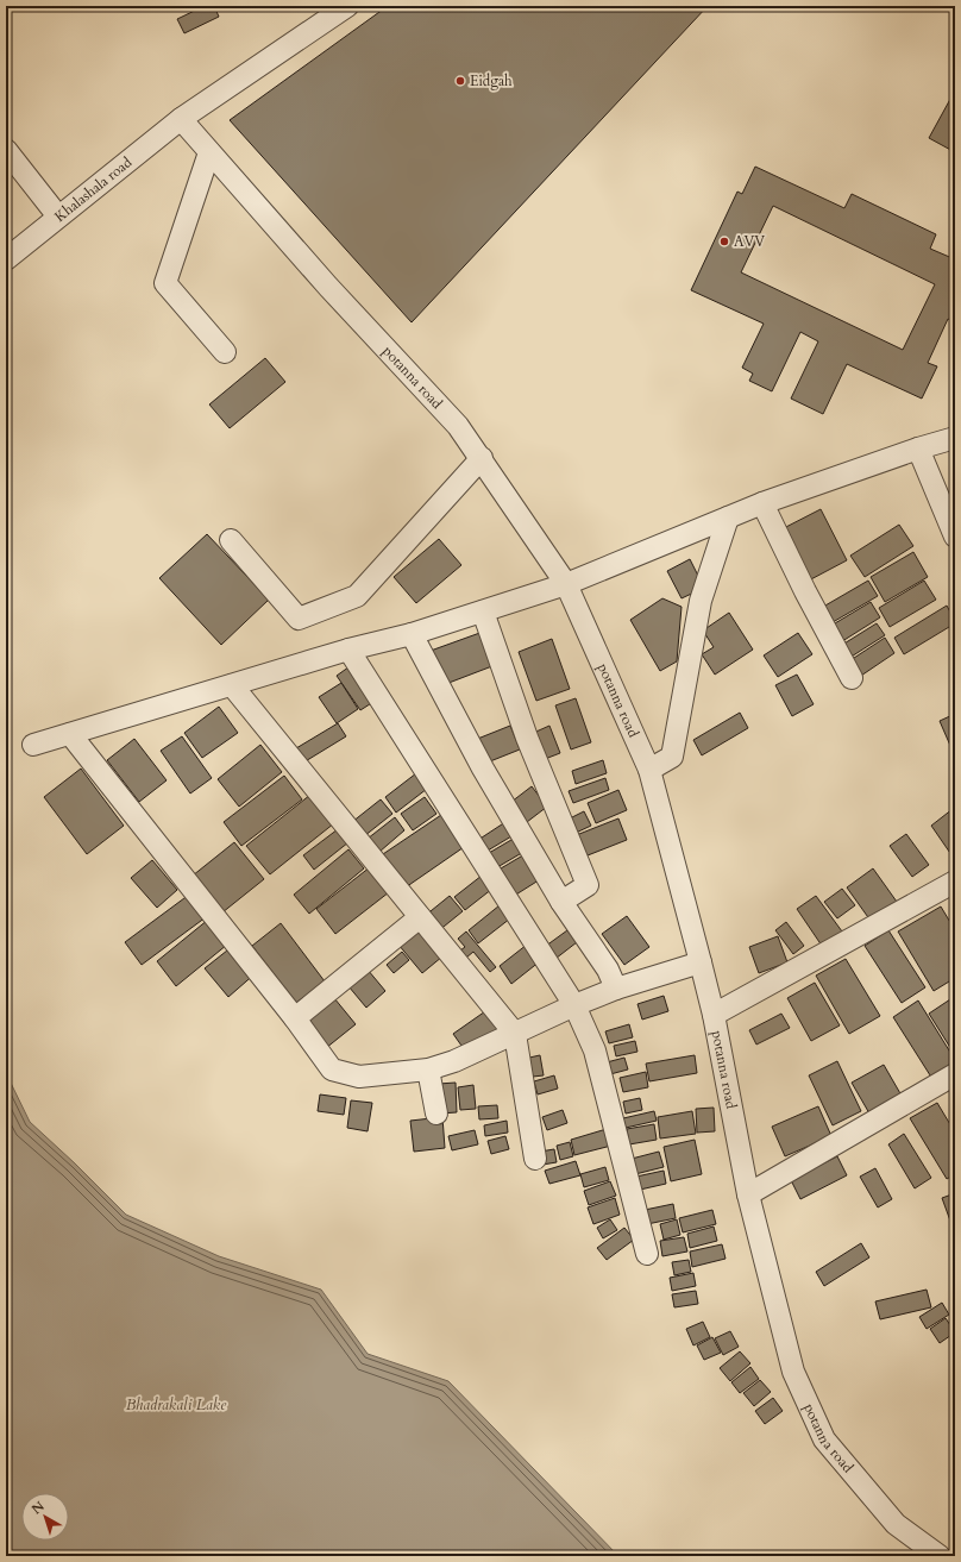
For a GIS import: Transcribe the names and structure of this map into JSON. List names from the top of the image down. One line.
{"streets":{"street":["Khalashala road","potanna road"]},"crossings":[["Khalashala road","potanna road"]],"water":["Bhadrakali Lake"],"places":["Eidgah","AVV"],"north":"top left"}
